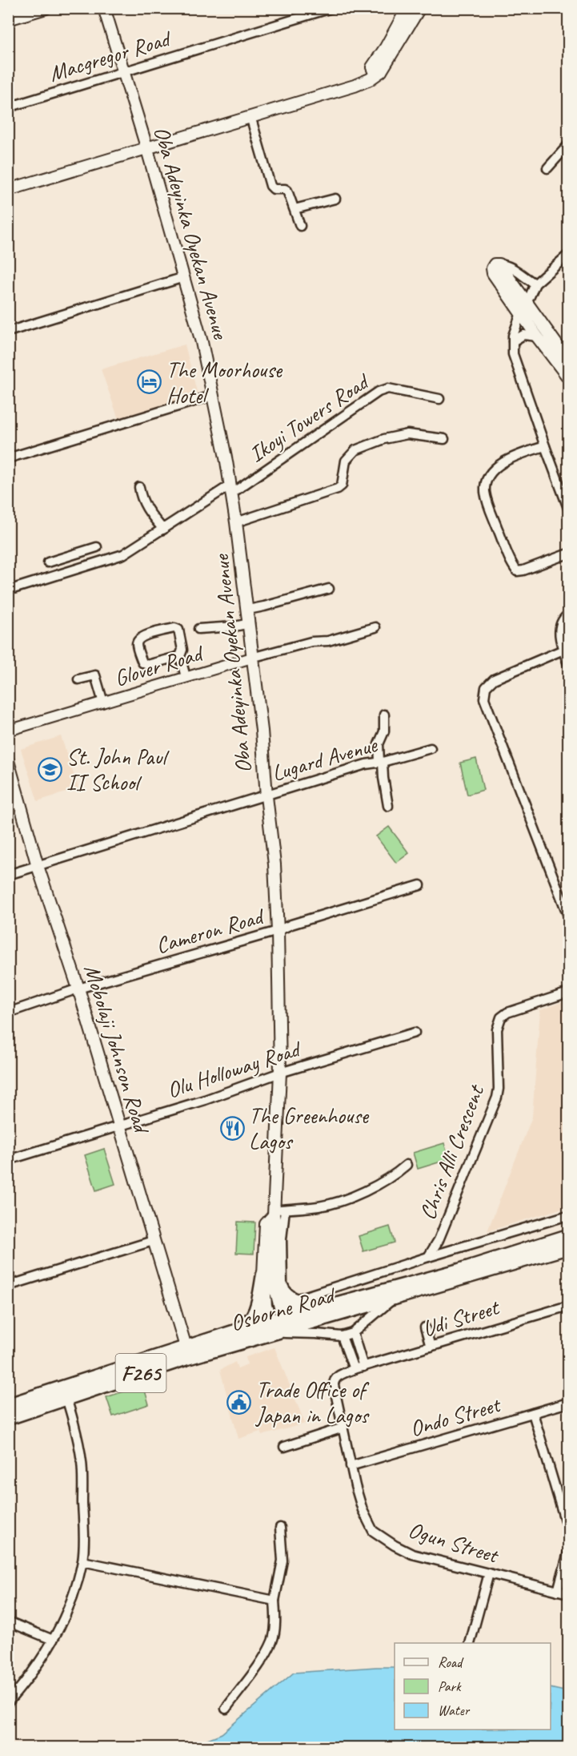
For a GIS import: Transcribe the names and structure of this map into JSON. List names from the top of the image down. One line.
{"streets":{"main road":["Oba Adeyinka Oyekan Avenue","Mobolaji Johnson Road","Osborne Road","F265"],"street":["Macgregor Road","Ikoyi Towers Road","Glover Road","Lugard Avenue","Cameron Road","Olu Holloway Road","Chris Alli Crescent","Udi Street","Ondo Street","Ogun Street"]},"crossings":[["Macgregor Road","Oba Adeyinka Oyekan Avenue"],["Oba Adeyinka Oyekan Avenue","Ikoyi Towers Road"],["Oba Adeyinka Oyekan Avenue","Glover Road"],["Oba Adeyinka Oyekan Avenue","Lugard Avenue"],["Oba Adeyinka Oyekan Avenue","Cameron Road"],["Oba Adeyinka Oyekan Avenue","Olu Holloway Road"],["Oba Adeyinka Oyekan Avenue","Osborne Road"],["Lugard Avenue","Mobolaji Johnson Road"],["Cameron Road","Mobolaji Johnson Road"],["Mobolaji Johnson Road","Olu Holloway Road"],["Mobolaji Johnson Road","Osborne Road"],["Udi Street","Ogun Street"],["Ondo Street","Ogun Street"]],"places":{"hotel":["The Moorhouse Hotel"],"school or university":["St. John Paul II School"],"restaurant":["The Greenhouse Lagos"],"public building":["Trade Office of Japan in Lagos"]},"legend":["Road","Park","Water"]}
